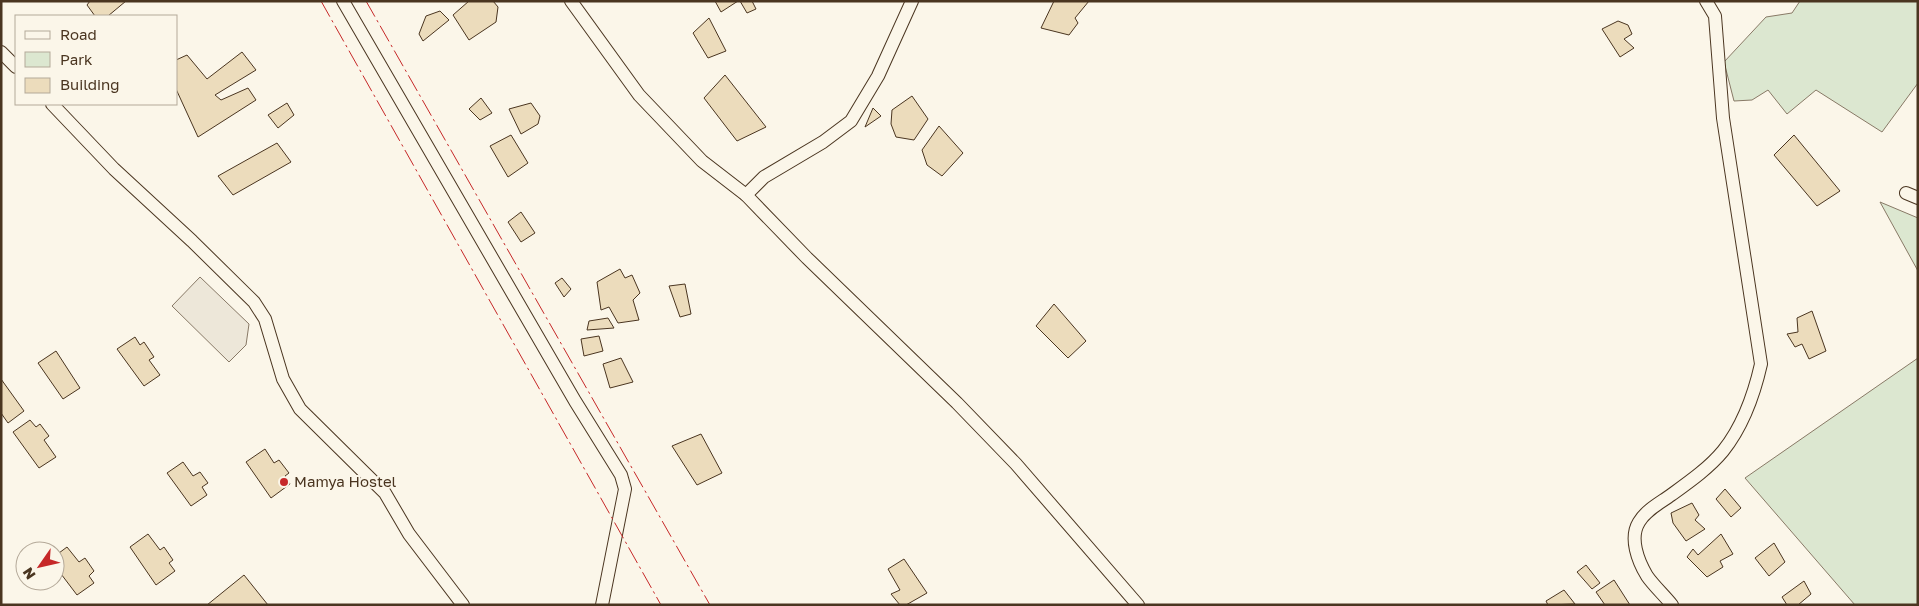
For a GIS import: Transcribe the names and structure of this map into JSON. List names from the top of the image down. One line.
{"places":["Mamya Hostel"],"legend":["Road","Park","Building"],"north":"bottom left"}
